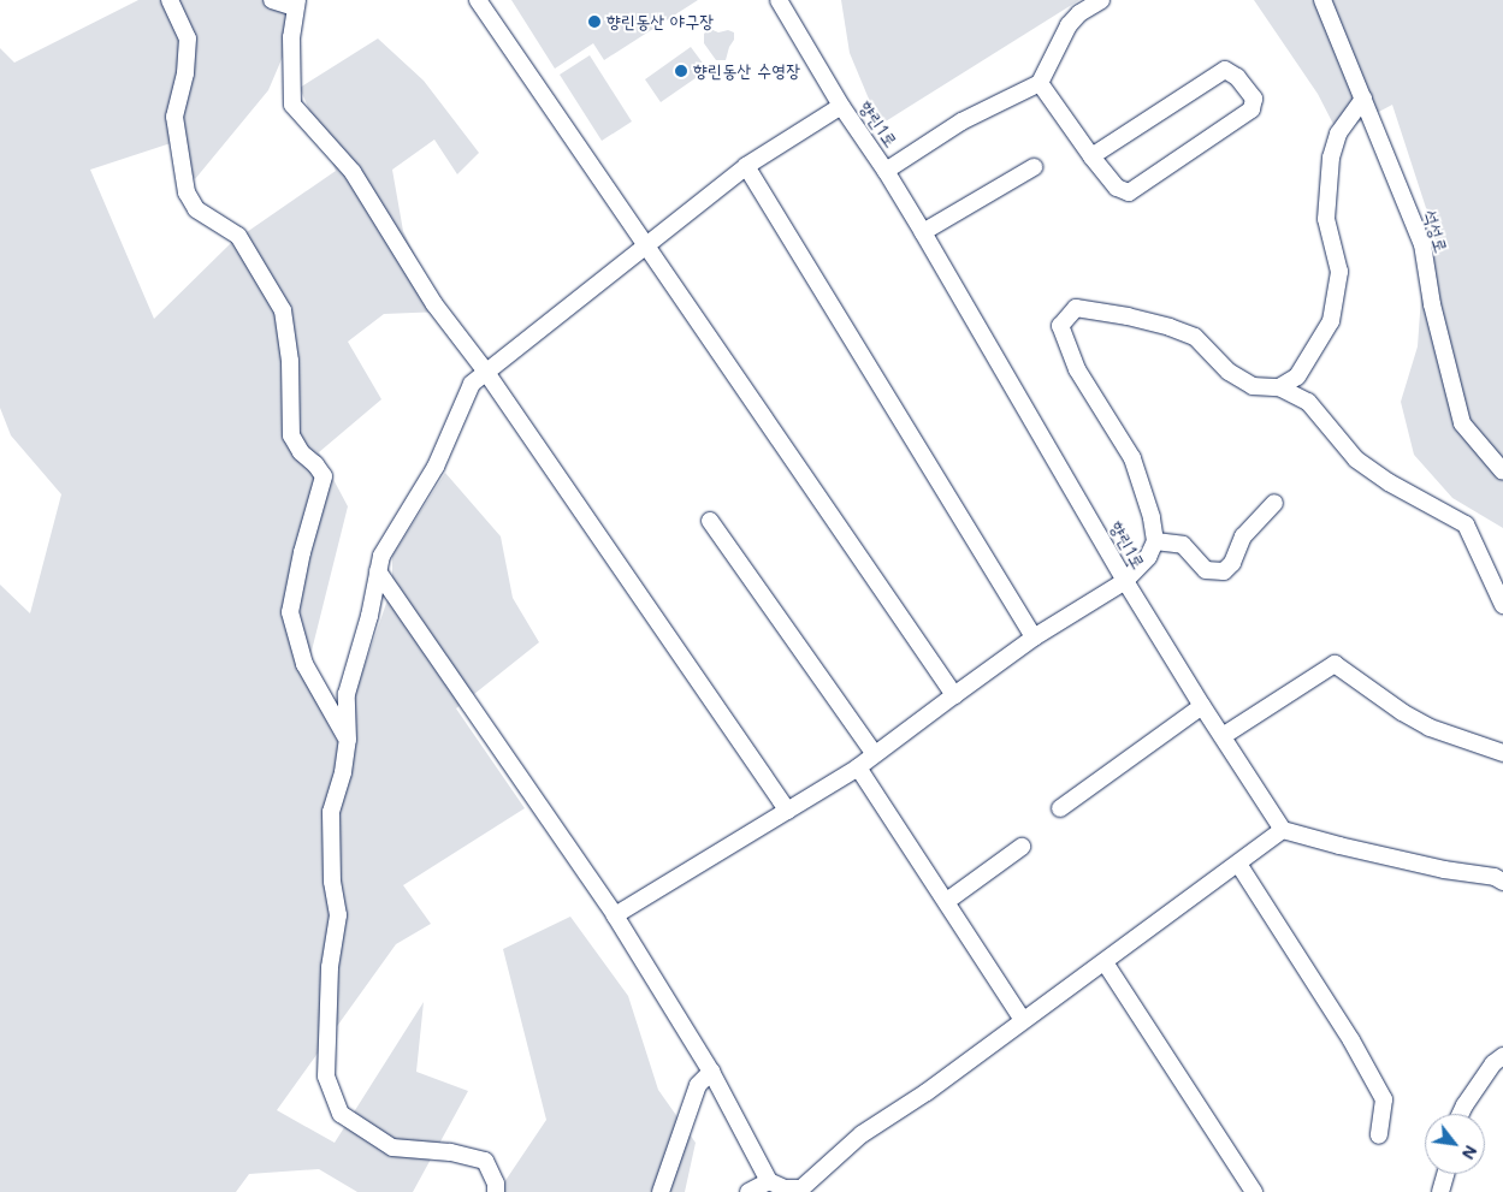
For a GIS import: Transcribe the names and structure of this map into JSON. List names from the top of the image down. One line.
{"streets":{"street":["향린1로","석성로"]},"places":["향린동산 야구장","향린동산 수영장"],"north":"bottom right"}
